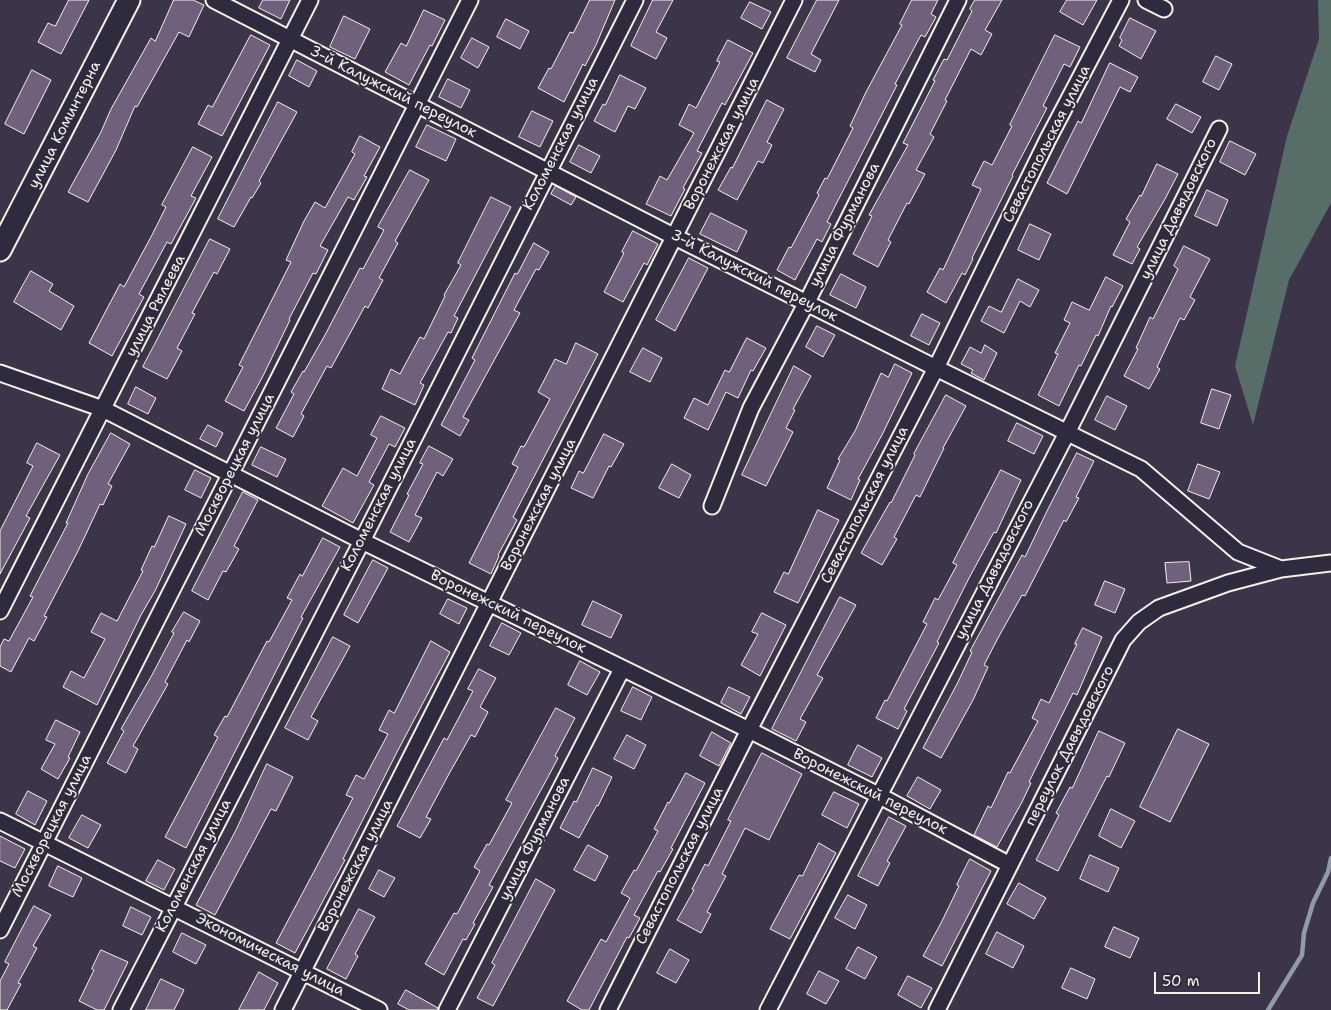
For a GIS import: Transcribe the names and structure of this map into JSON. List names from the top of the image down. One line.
{"streets":{"street":["3-й Калужский переулок","улица Коминтерна","Коломенская улица","Воронежская улица","Севастопольская улица","улица Давыдовского","улица Фурманова","улица Рылеева","Москворецкая улица","Воронежский переулок","переулок Давыдовского","Экономическая улица"]},"crossings":[["3-й Калужский переулок","Коломенская улица"],["3-й Калужский переулок","Воронежская улица"],["3-й Калужский переулок","Севастопольская улица"],["3-й Калужский переулок","улица Давыдовского"],["3-й Калужский переулок","улица Фурманова"],["3-й Калужский переулок","улица Рылеева"],["3-й Калужский переулок","Москворецкая улица"],["3-й Калужский переулок","переулок Давыдовского"],["Коломенская улица","Воронежский переулок"],["Коломенская улица","Экономическая улица"],["Воронежская улица","Воронежский переулок"],["Воронежская улица","Экономическая улица"],["Севастопольская улица","Воронежский переулок"],["улица Давыдовского","Воронежский переулок"],["улица Фурманова","Воронежский переулок"],["улица Рылеева","Воронежский переулок"],["Москворецкая улица","Воронежский переулок"],["Москворецкая улица","Экономическая улица"],["Воронежский переулок","переулок Давыдовского"]],"scale_bar":"50 m"}
